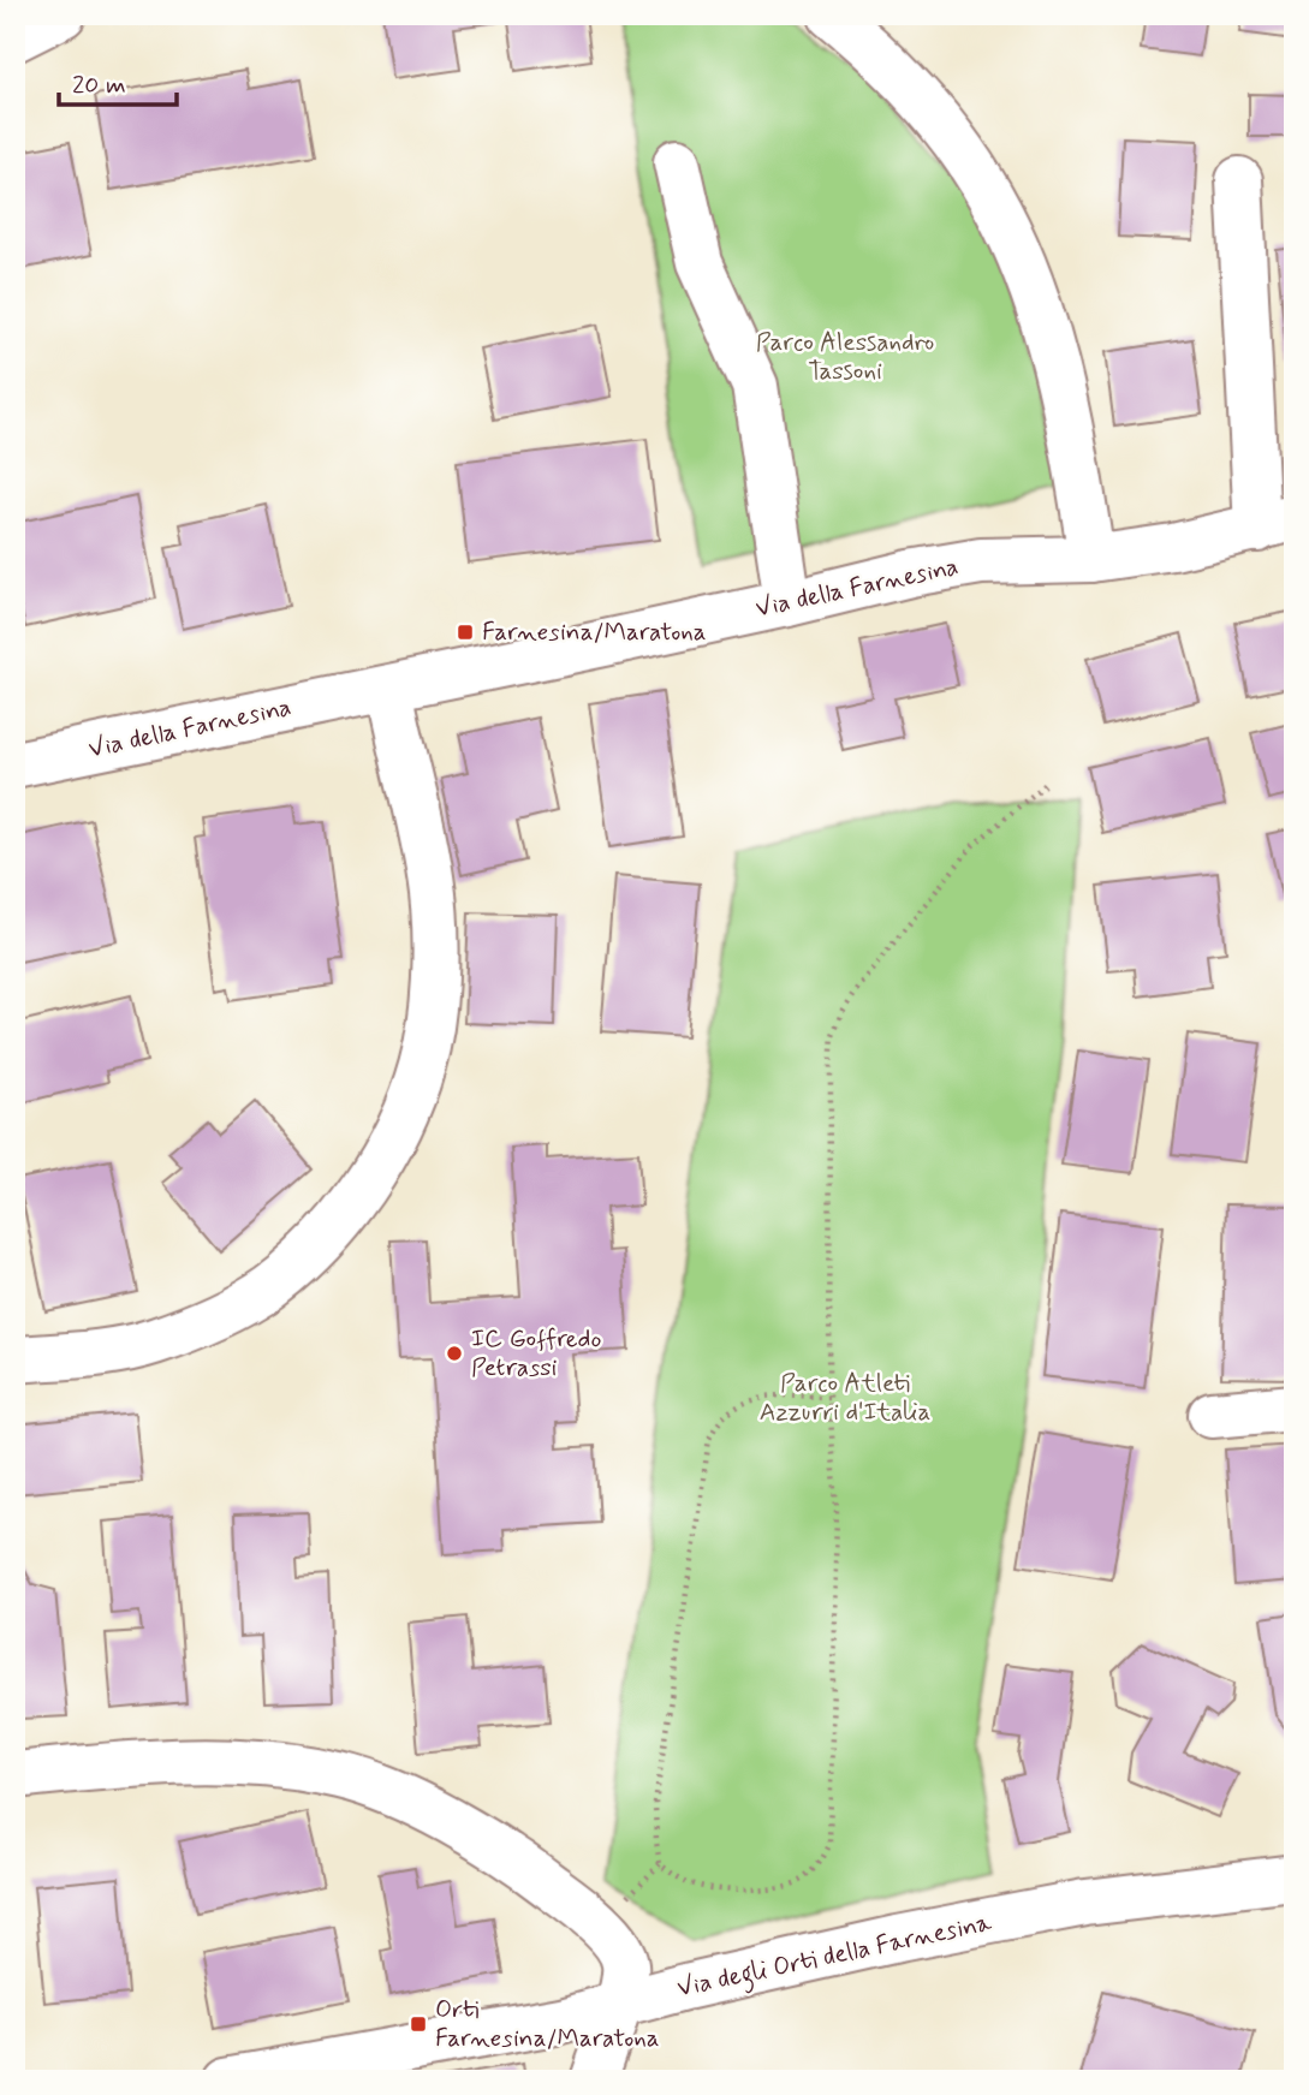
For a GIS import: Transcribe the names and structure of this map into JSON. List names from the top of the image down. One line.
{"streets":{"street":["Via della Farnesina","Via degli Orti della Farnesina"]},"parks":["Parco Alessandro Tassoni","Parco Atleti Azzurri d'Italia"],"places":{"transit":["Farnesina/Maratona","Orti Farnesina/Maratona"],"other":["IC Goffredo Petrassi"]},"scale_bar":"20 m"}
